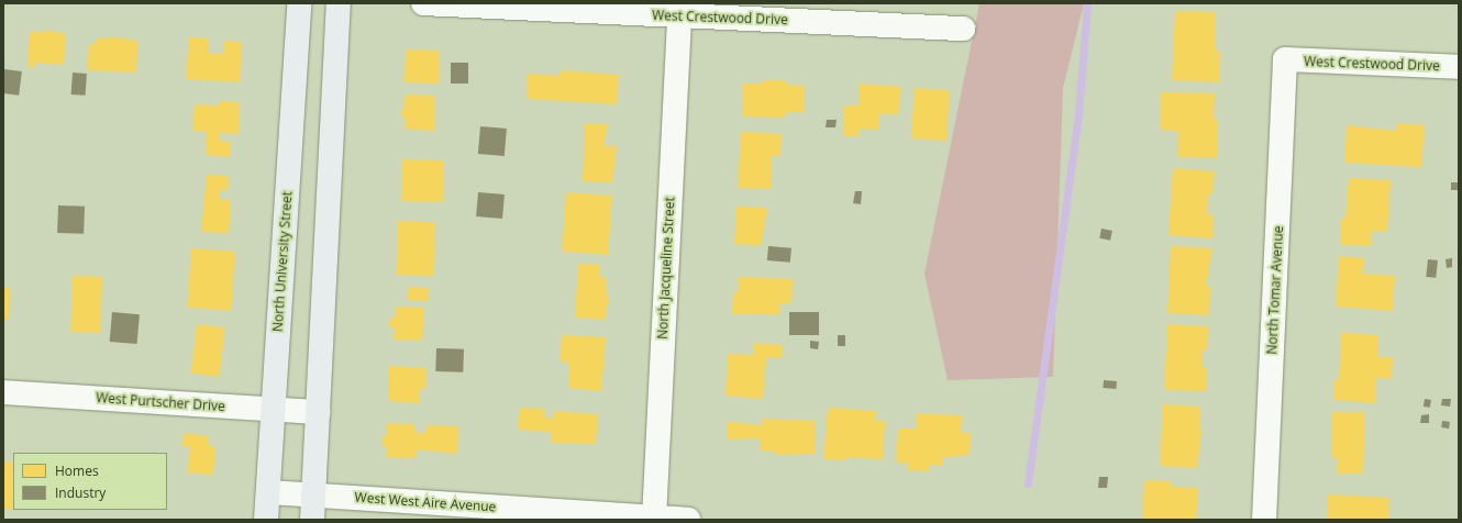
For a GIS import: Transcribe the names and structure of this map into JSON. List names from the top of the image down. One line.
{"streets":{"main road":["North University Street"],"street":["West Crestwood Drive","North Jacqueline Street","North Tomar Avenue","West Purtscher Drive","West West Aire Avenue"]},"crossings":[["West Crestwood Drive","North Jacqueline Street"],["West Crestwood Drive","North Tomar Avenue"],["North University Street","West Purtscher Drive"],["North University Street","West West Aire Avenue"],["North Jacqueline Street","West West Aire Avenue"]],"legend":["Homes","Industry"]}
